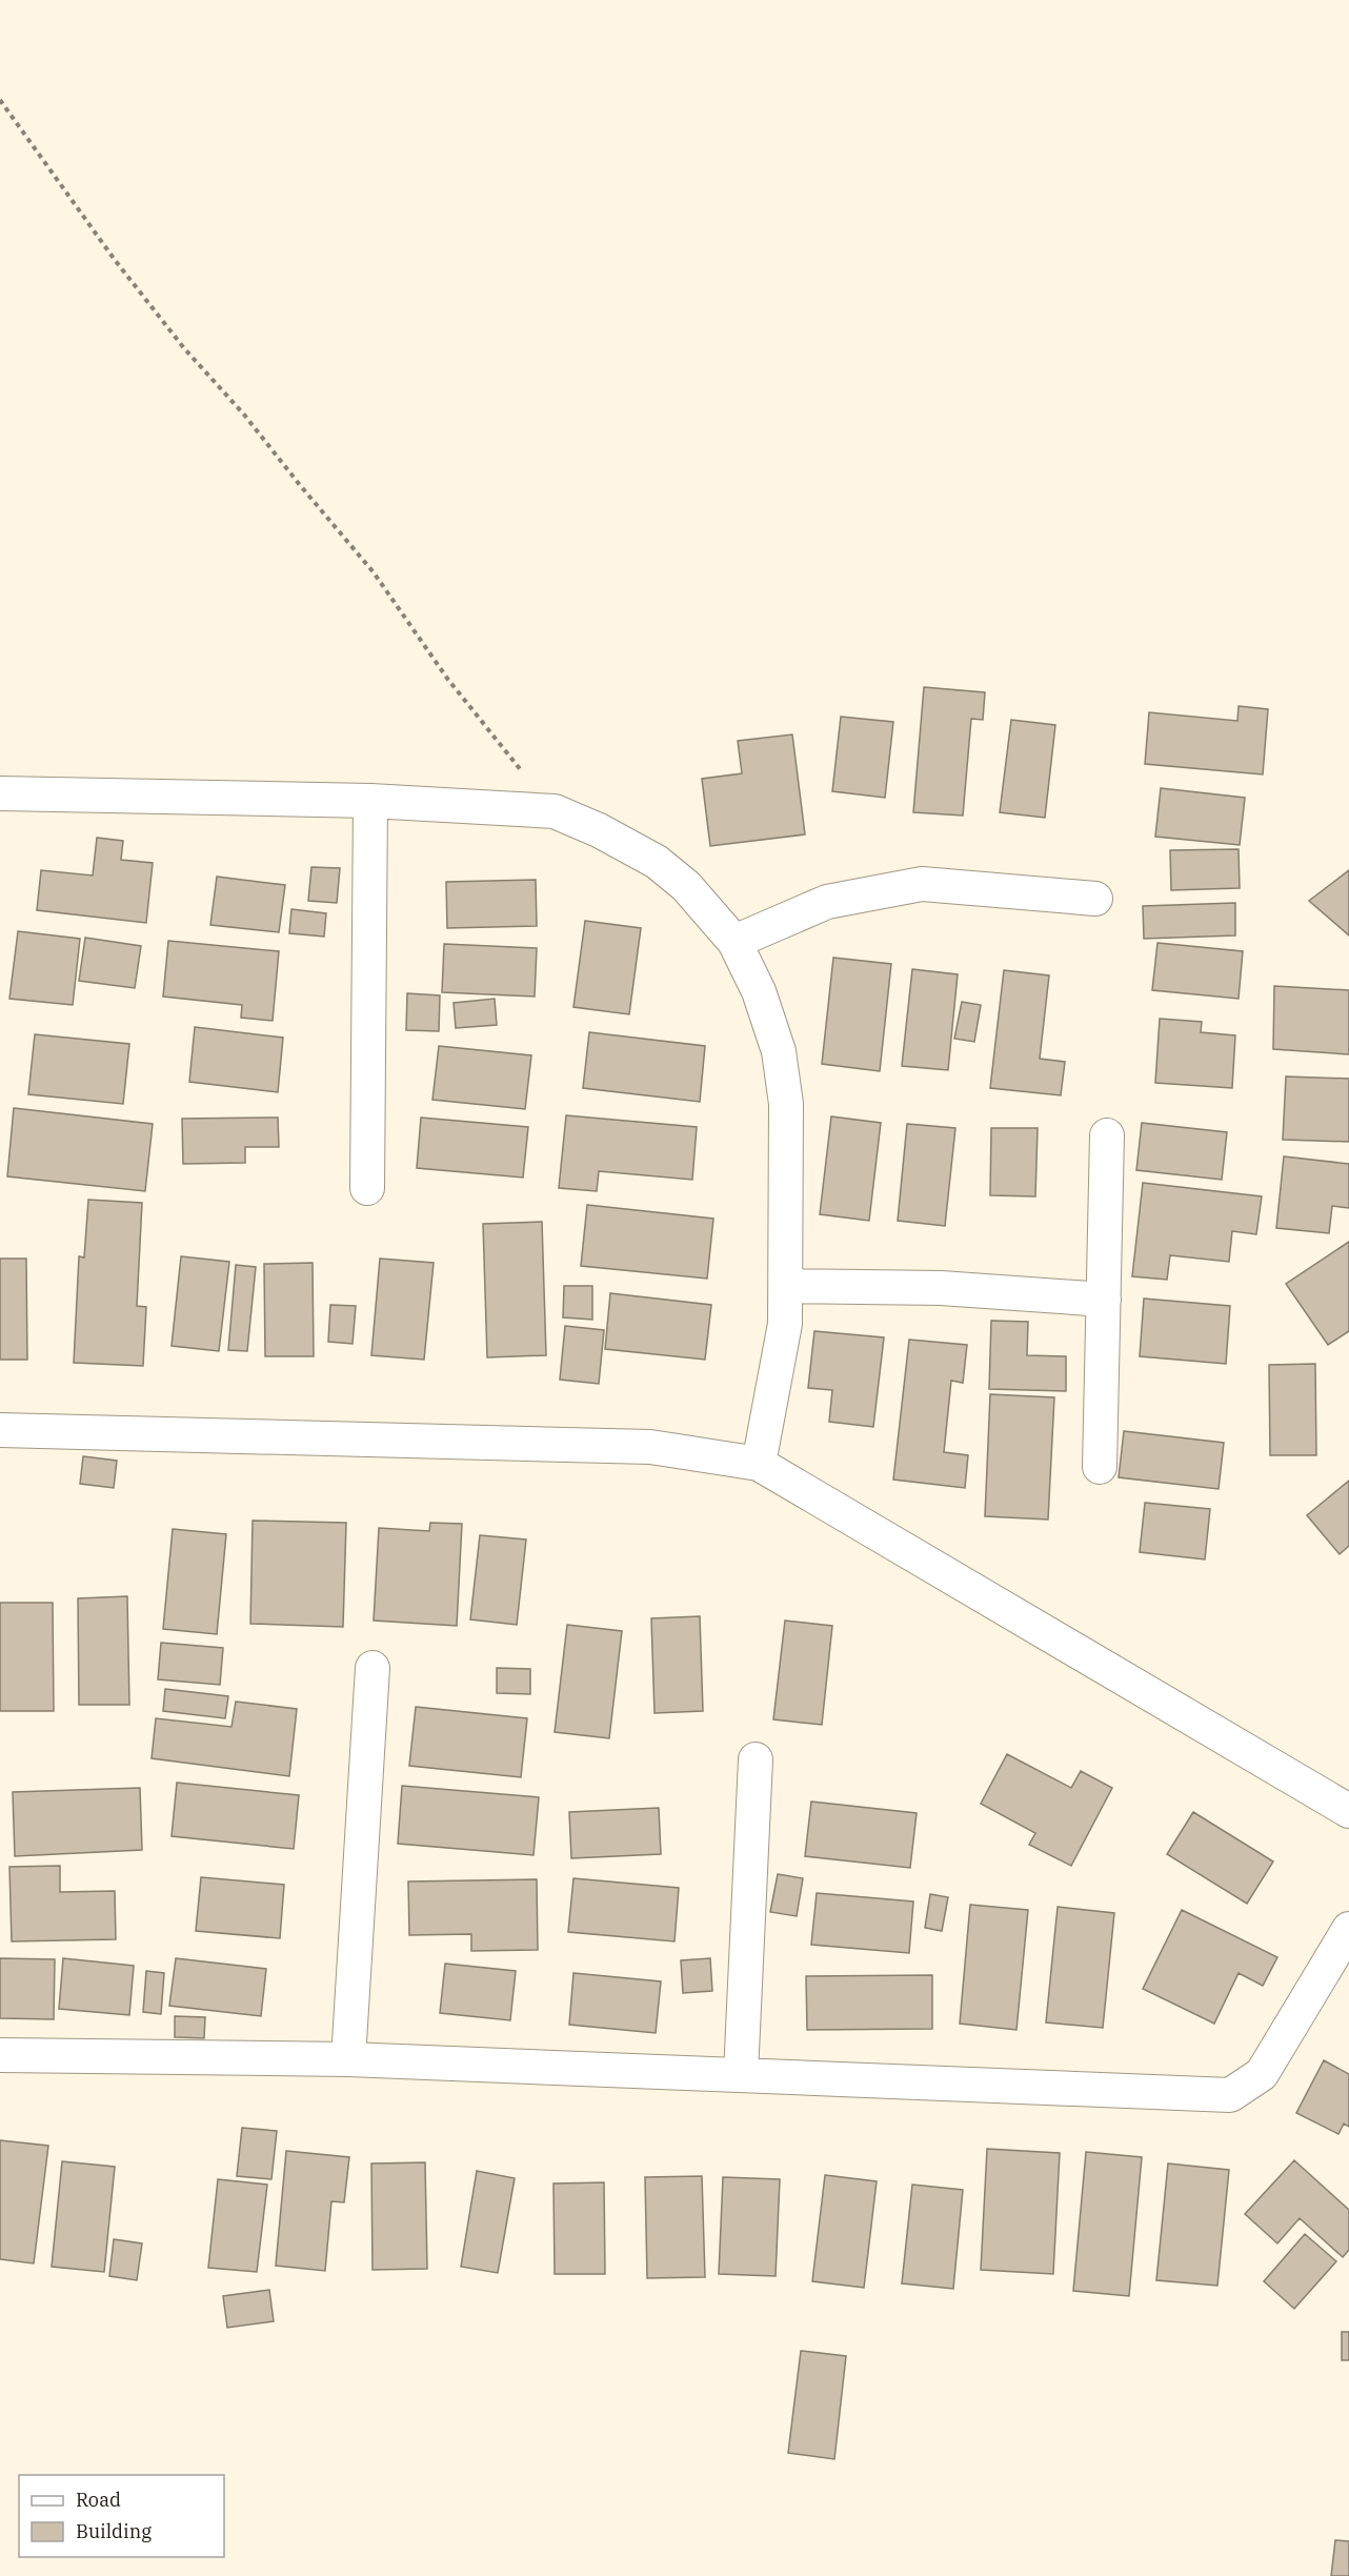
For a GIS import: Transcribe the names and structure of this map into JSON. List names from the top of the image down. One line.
{"legend":["Road","Building"]}
